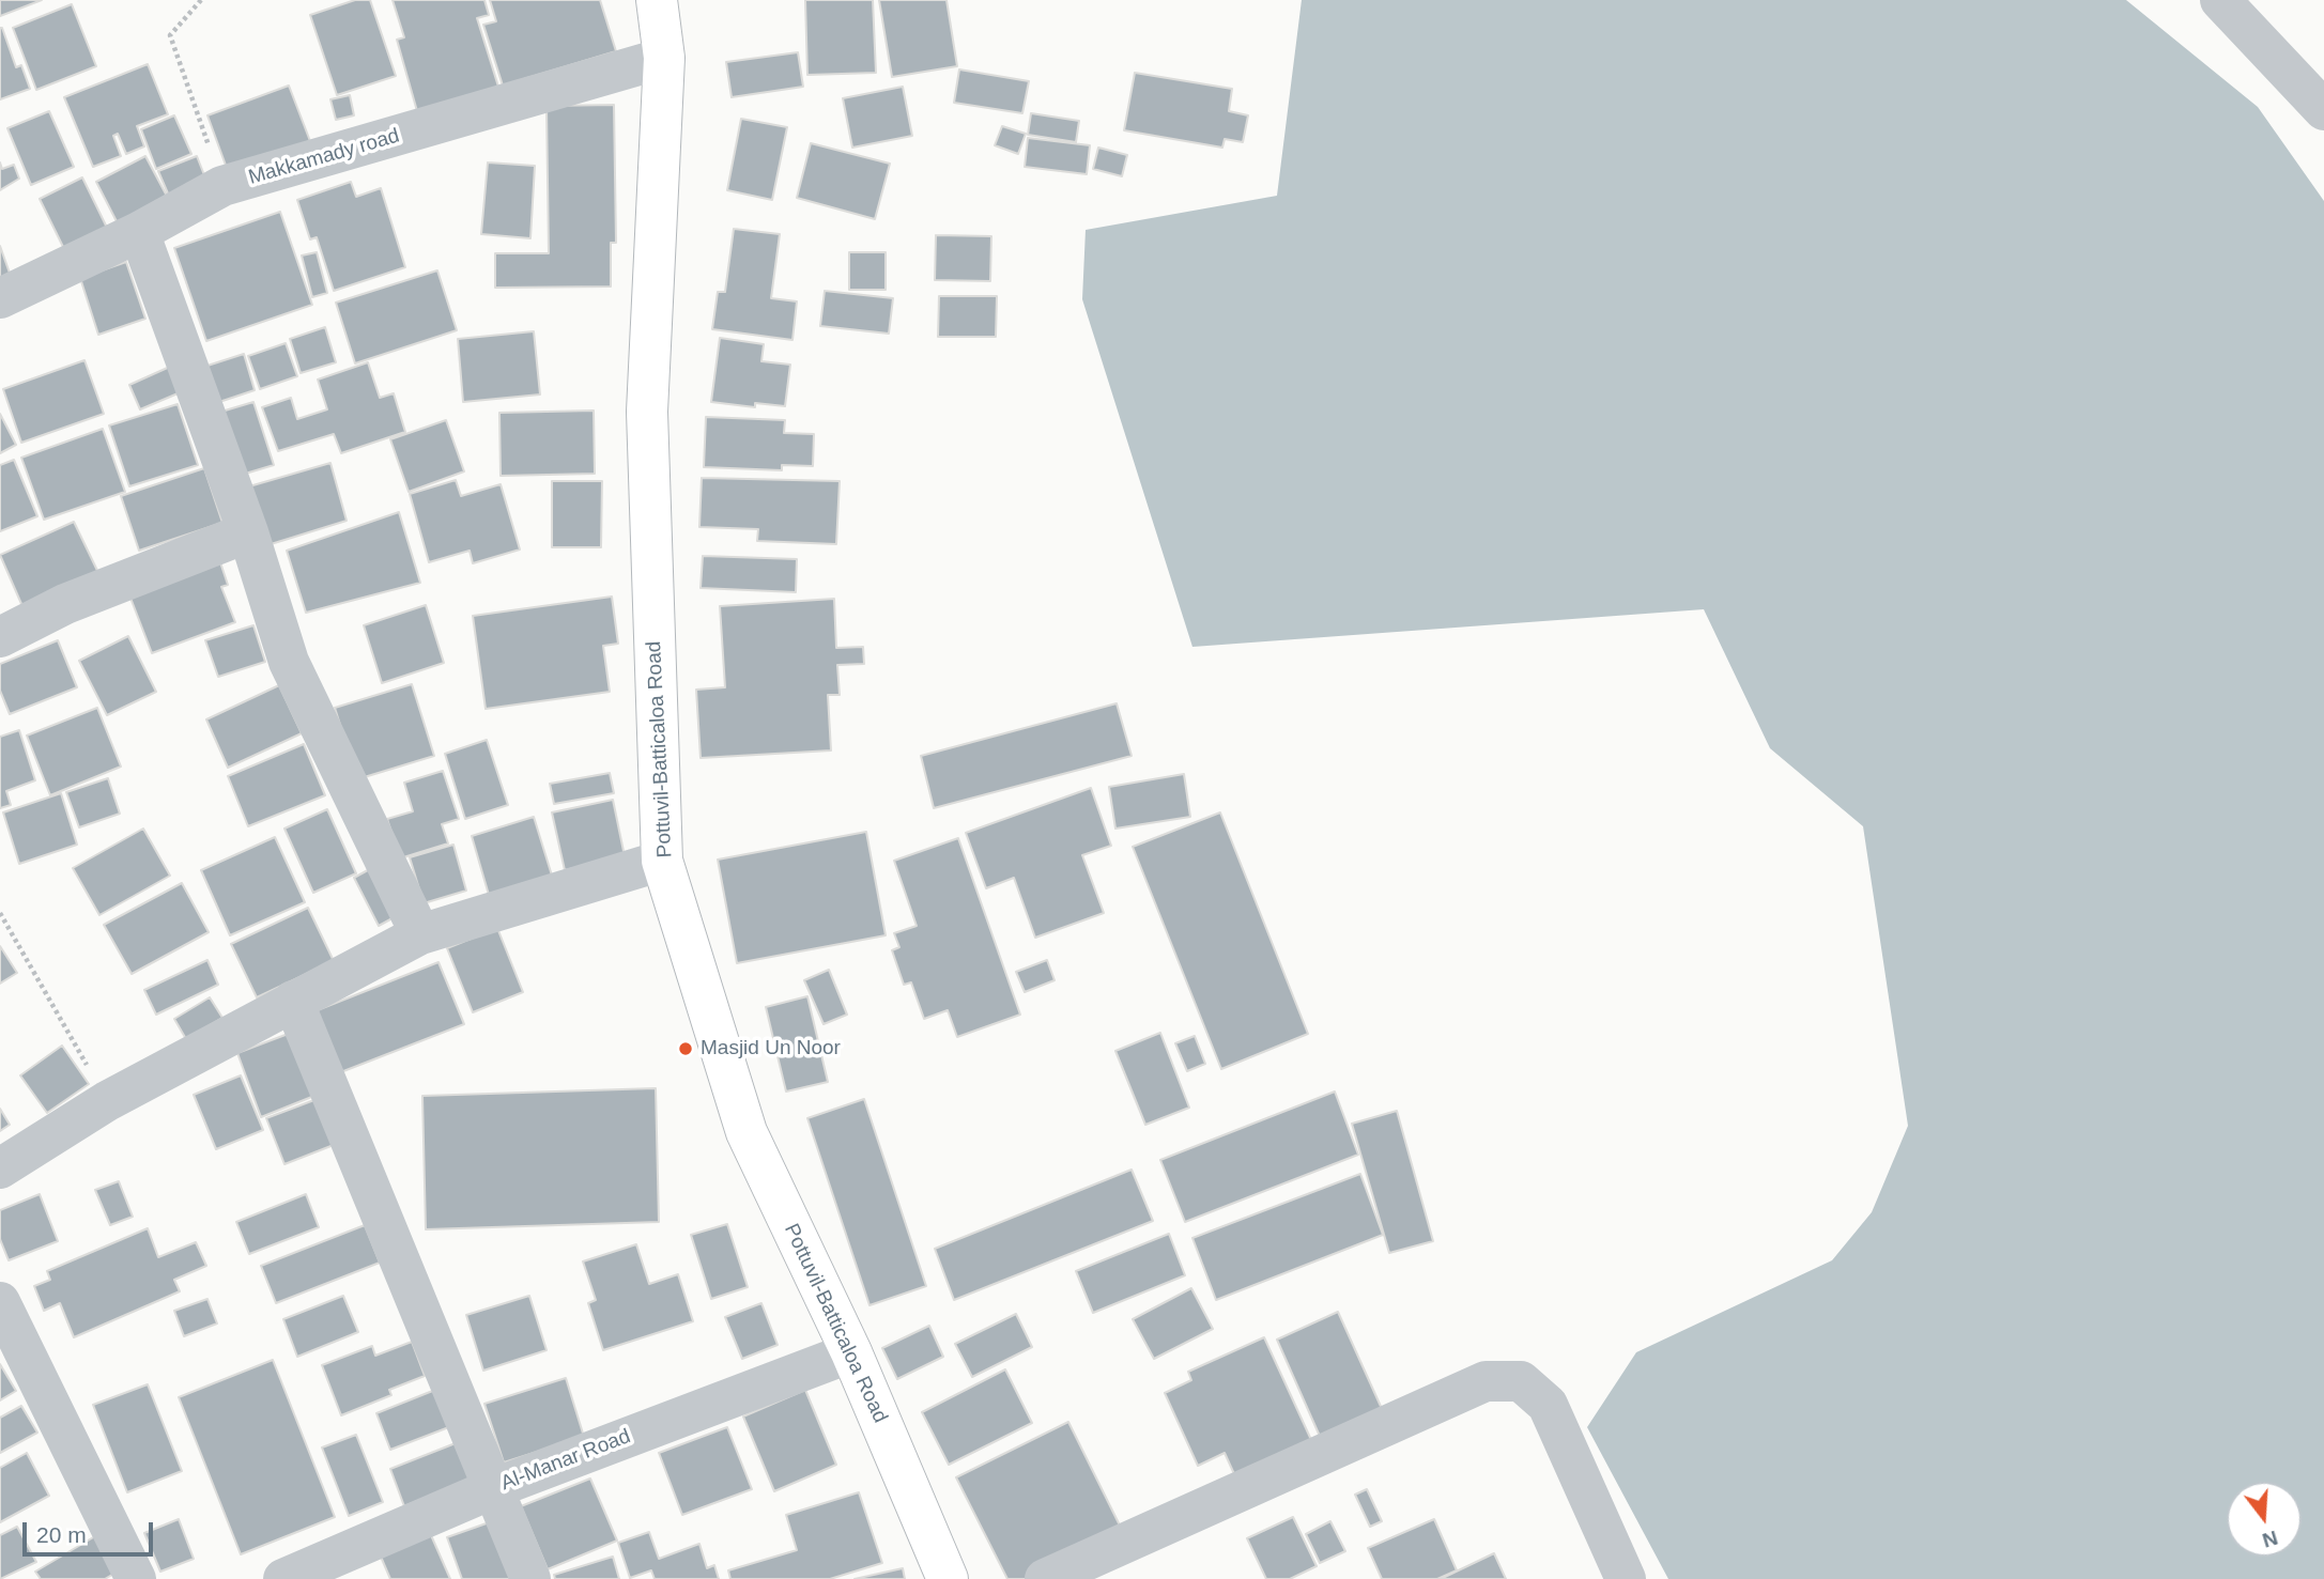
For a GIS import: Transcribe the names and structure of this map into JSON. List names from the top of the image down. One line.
{"streets":{"highway":["Pottuvil-Batticaloa Road"],"street":["Makkamady road","Al-Manar Road"]},"crossings":[["Makkamady road","Pottuvil-Batticaloa Road"],["Pottuvil-Batticaloa Road","Al-Manar Road"]],"places":["Masjid Un Noor"],"scale_bar":"20 m","north":"bottom"}
